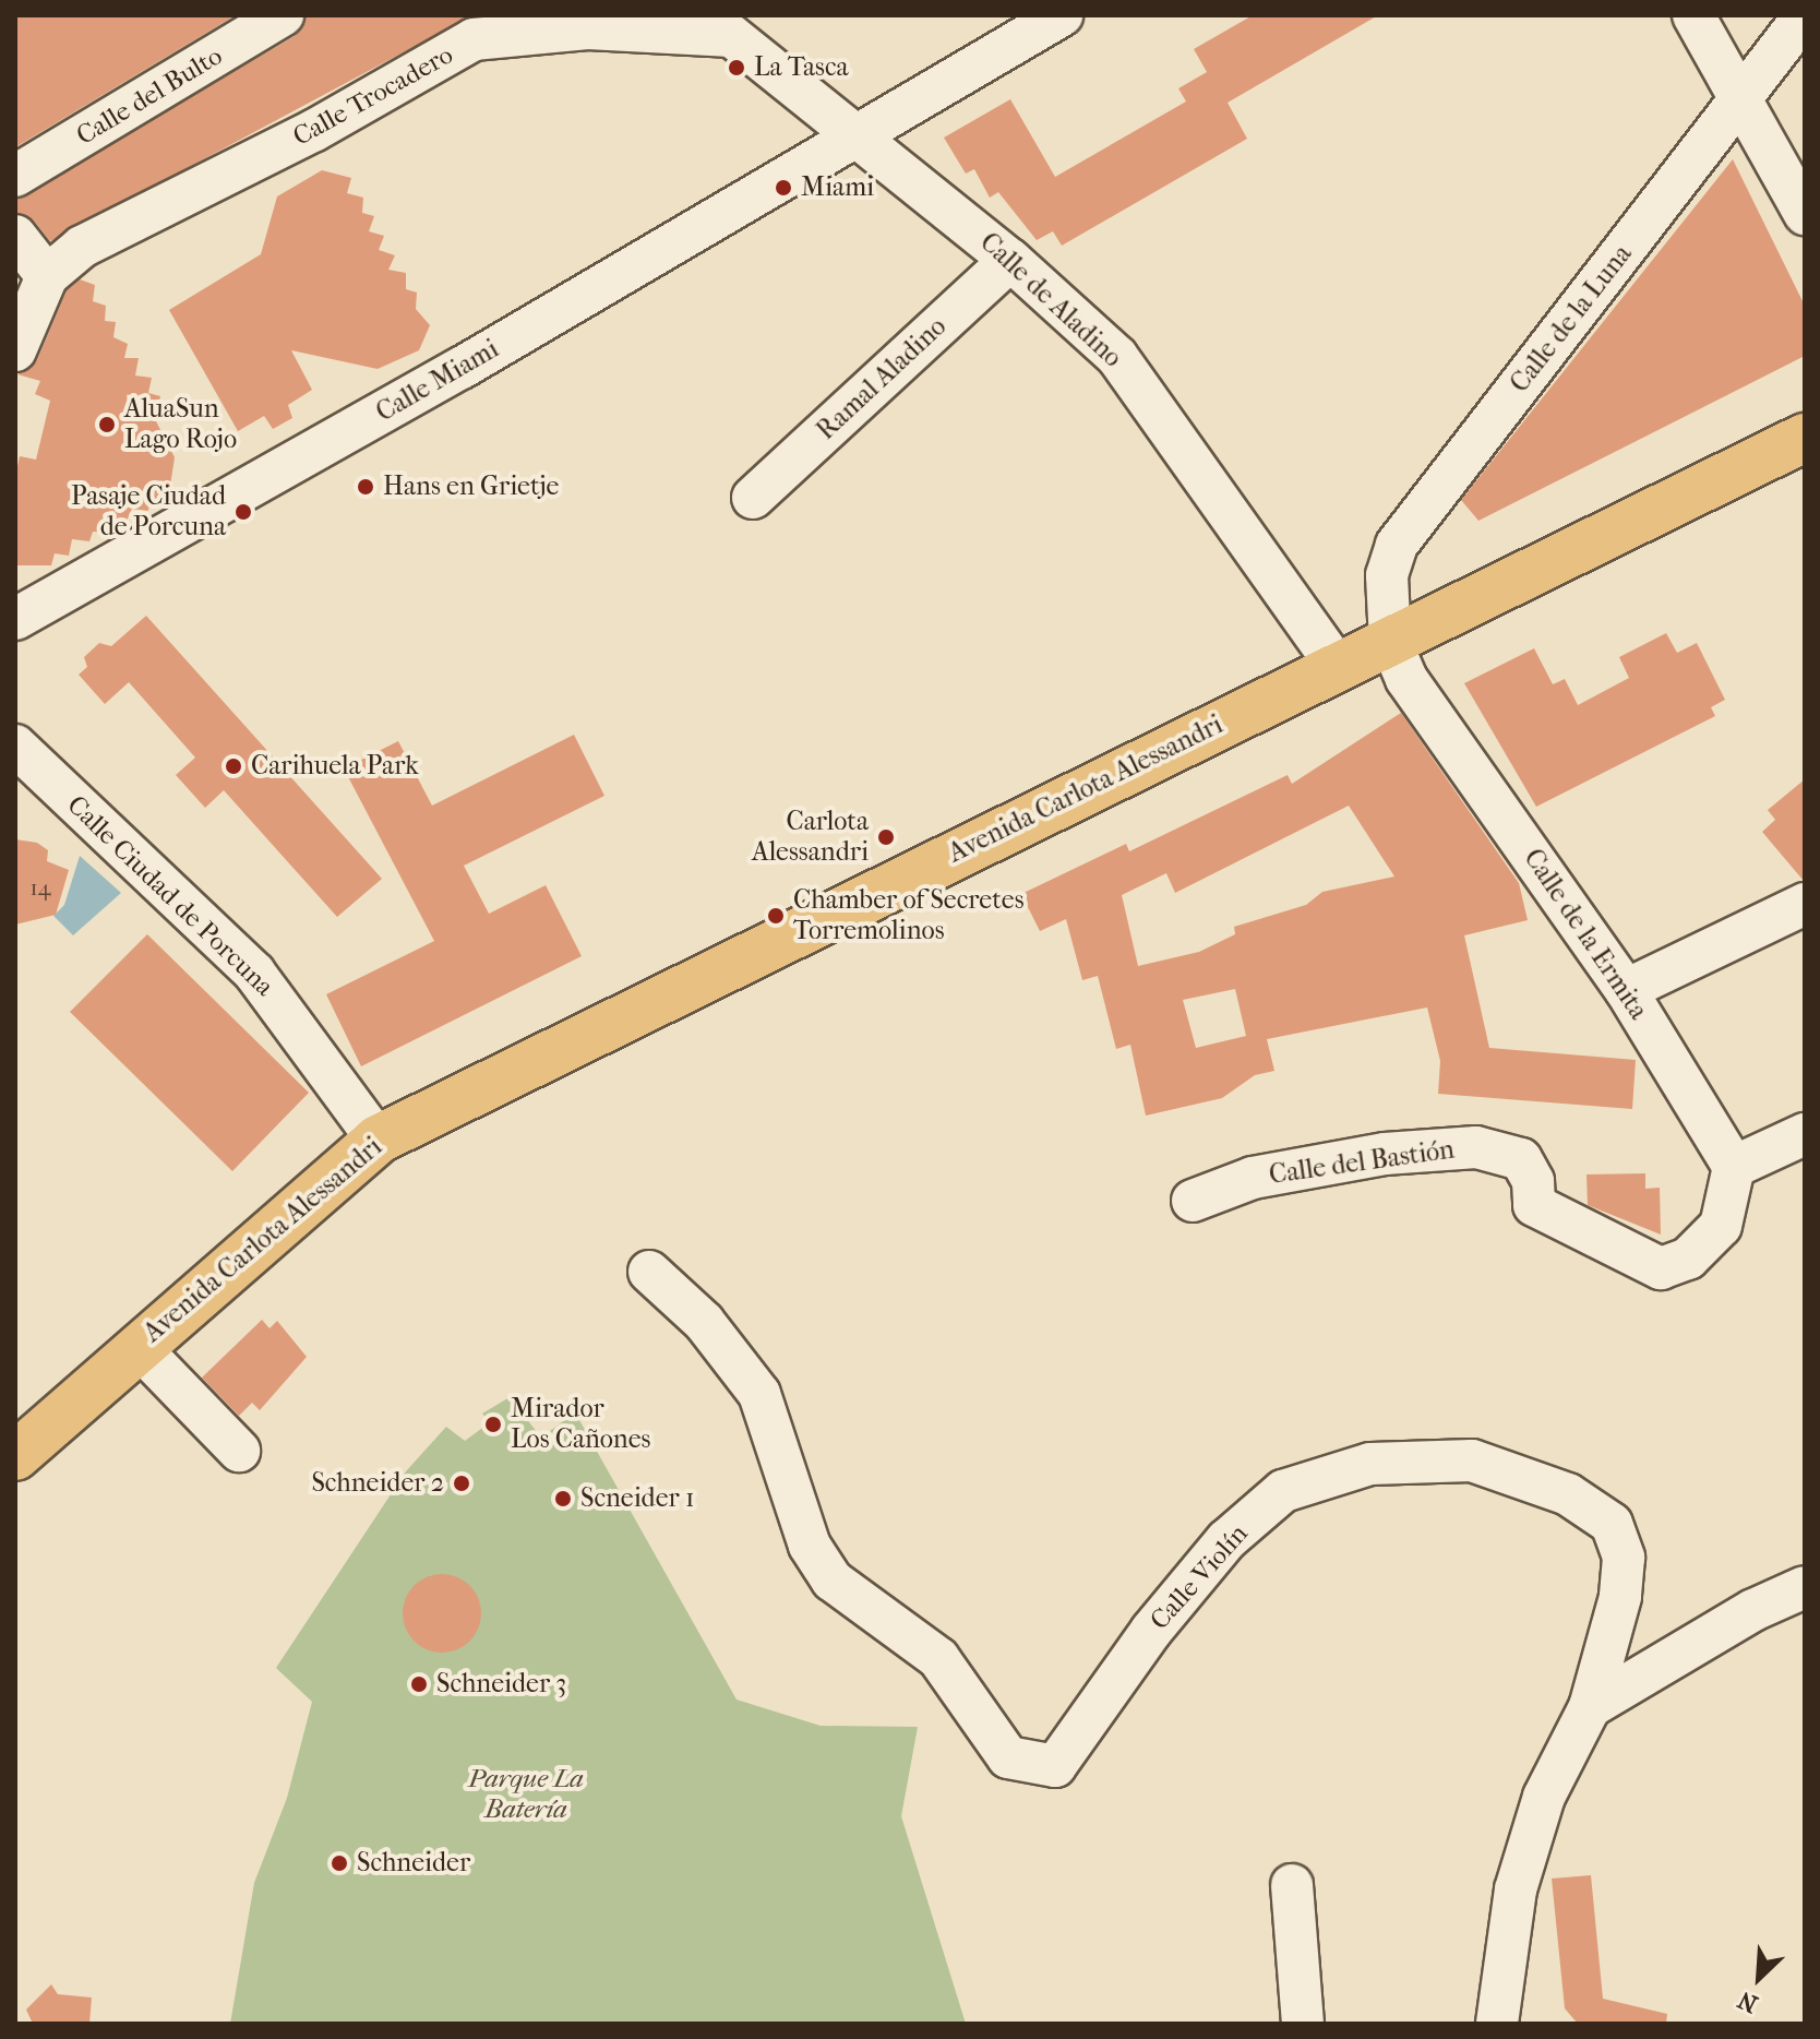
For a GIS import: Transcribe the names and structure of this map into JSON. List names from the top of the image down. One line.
{"streets":{"main road":["Avenida Carlota Alessandri"],"street":["Calle del Bulto","Calle Trocadero","Calle de Aladino","Calle de la Luna","Ramal Aladino","Calle Miami","Calle Ciudad de Porcuna","Calle de la Ermita","Calle del Bastión","Calle Violín"]},"crossings":[["Calle Trocadero","Calle de Aladino"],["Calle de Aladino","Ramal Aladino"],["Calle de Aladino","Calle Miami"],["Calle de Aladino","Avenida Carlota Alessandri"],["Calle de la Luna","Avenida Carlota Alessandri"],["Calle de la Luna","Calle de la Ermita"],["Avenida Carlota Alessandri","Calle Ciudad de Porcuna"],["Avenida Carlota Alessandri","Calle de la Ermita"],["Calle de la Ermita","Calle del Bastión"]],"parks":["Parque La Batería"],"places":["La Tasca","Miami","AluaSun Lago Rojo","Hans en Grietje","Pasaje Ciudad de Porcuna","Carihuela Park","Carlota Alessandri","Chamber of Secretes Torremolinos","Mirador Los Cañones","Schneider 2","Scneider 1","Schneider 3","Schneider"],"house_numbers":["14"],"north":"bottom left"}
